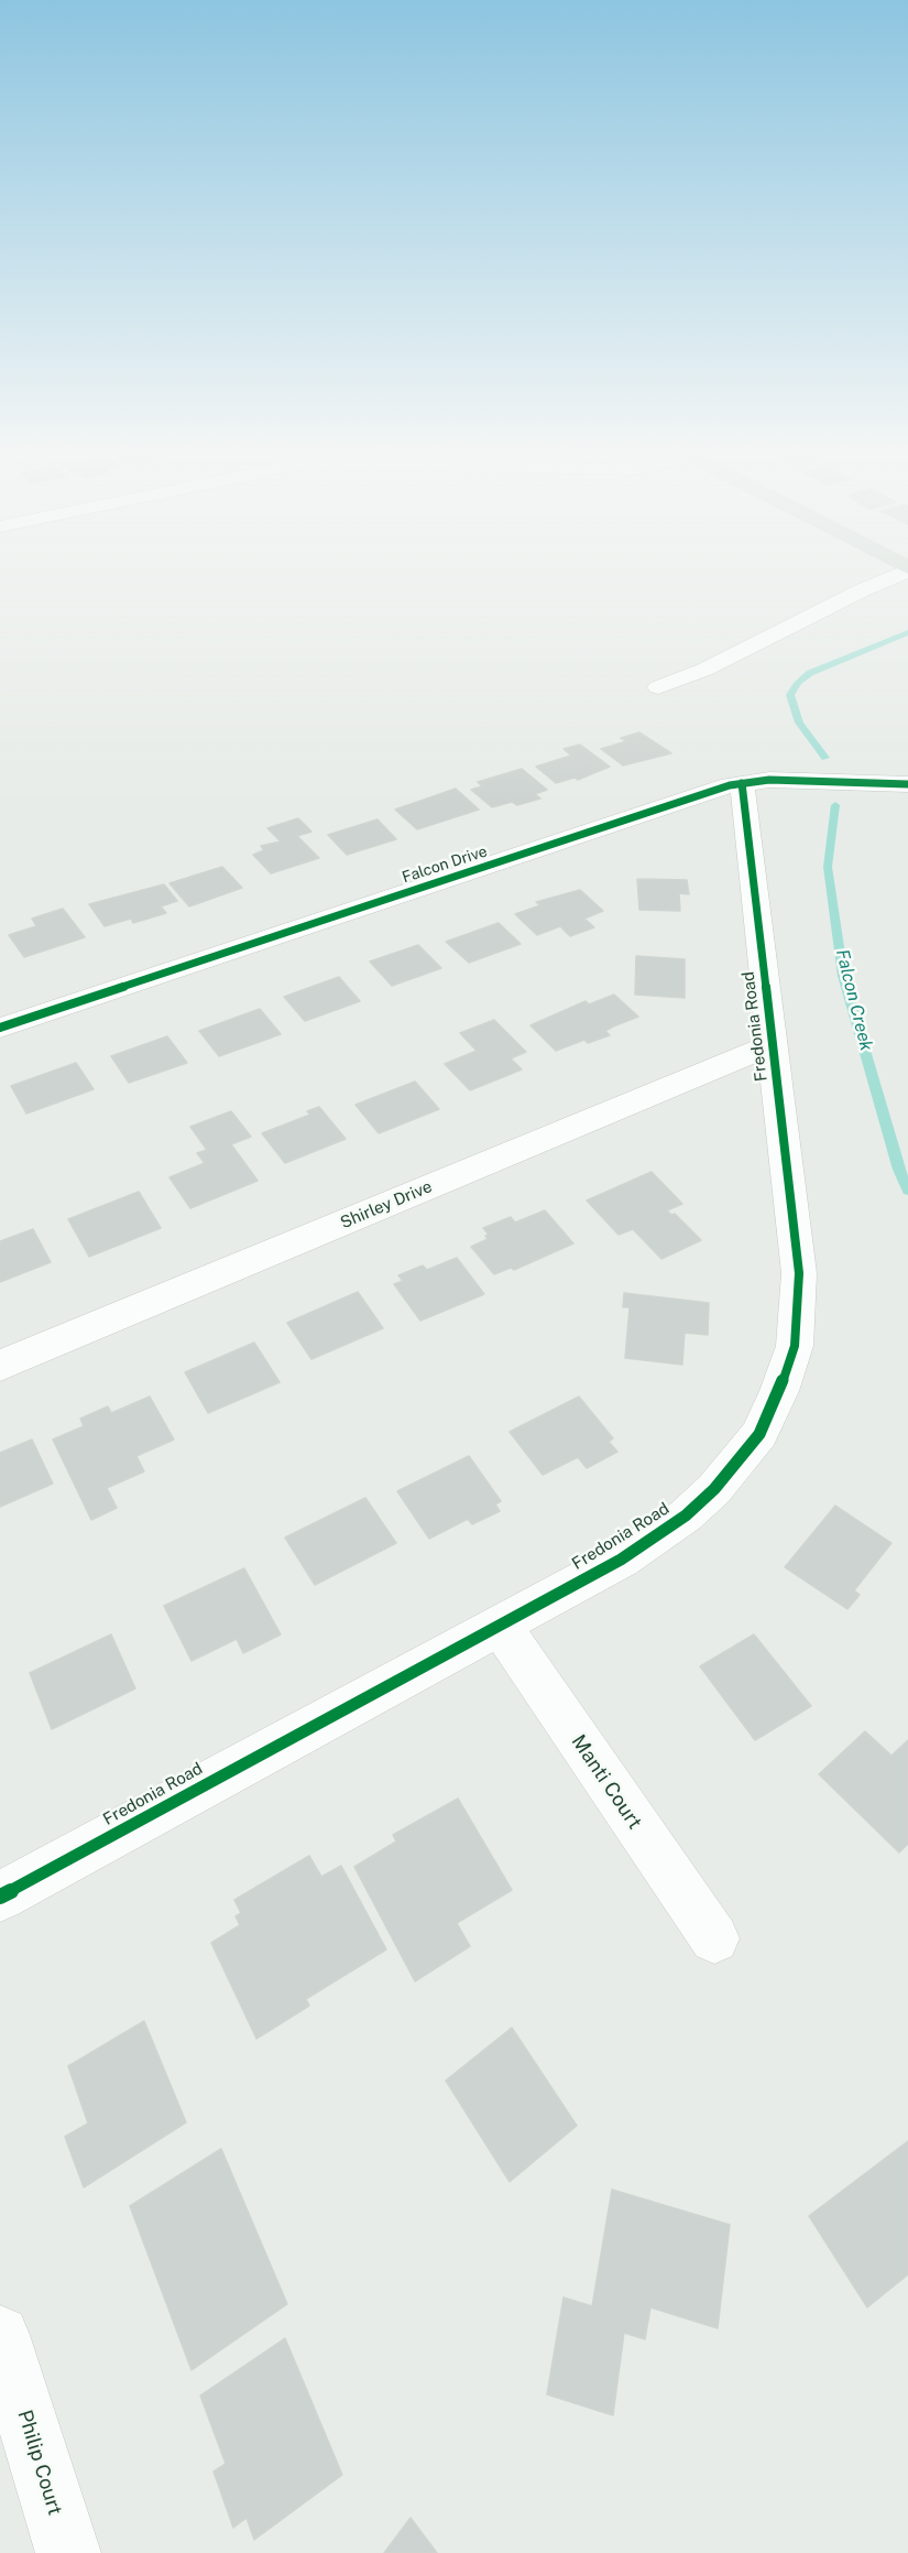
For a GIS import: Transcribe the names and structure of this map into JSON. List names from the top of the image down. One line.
{"streets":{"street":["Falcon Drive","Fredonia Road","Shirley Drive","Manti Court","Philip Court"]},"crossings":[["Falcon Drive","Fredonia Road"],["Fredonia Road","Shirley Drive"],["Fredonia Road","Manti Court"]],"water":["Falcon Creek"]}
